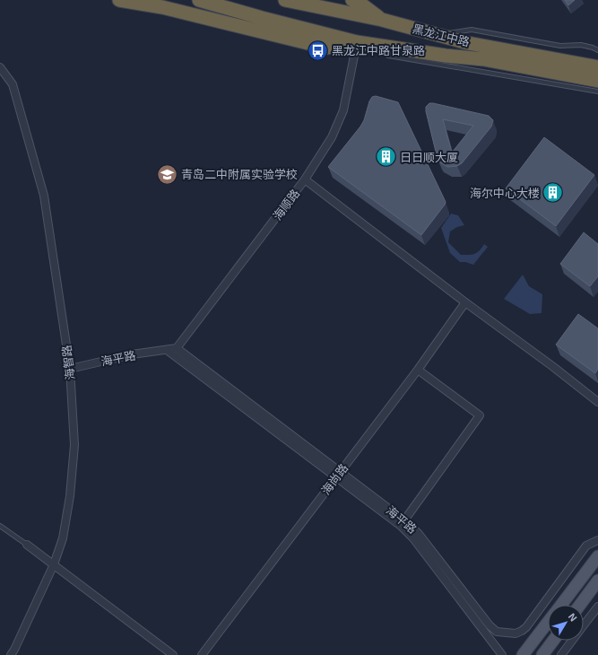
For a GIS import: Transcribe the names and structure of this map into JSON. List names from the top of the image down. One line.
{"streets":{"highway":["黑龙江中路"],"street":["海顺路","海平路","海智路","海尚路"]},"crossings":[["黑龙江中路","海顺路"],["海顺路","海平路"],["海平路","海智路"],["海平路","海尚路"]],"places":{"bus stop":["黑龙江中路甘泉路"],"building":["日日顺大厦","海尔中心大楼"],"school or university":["青岛二中附属实验学校"]},"north":"top right"}
